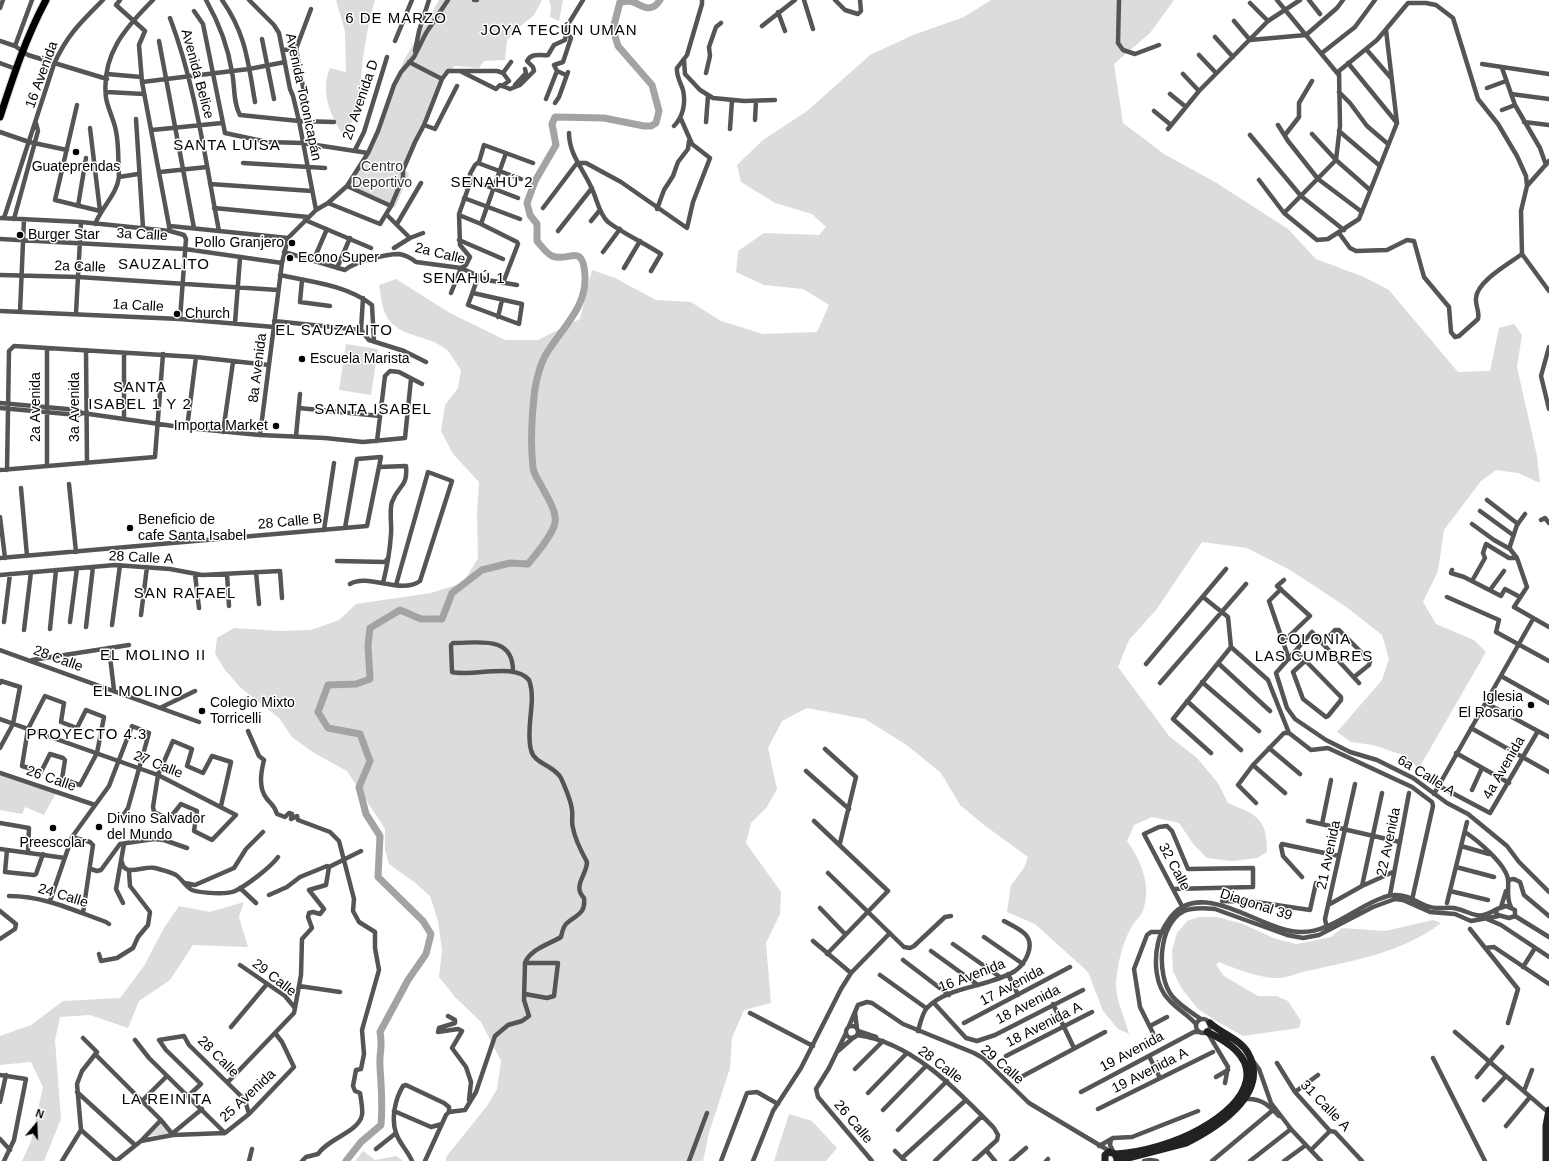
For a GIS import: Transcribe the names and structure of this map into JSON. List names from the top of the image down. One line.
{"streets":{"street":["Avenida Belice","16 Avenida","Avenida Totonicapán","20 Avenida D","3a Calle","2a Calle","1a Calle","8a Avenida","2a Avenida","3a Avenida","28 Calle B","28 Calle A","28 Calle","27 Calle","4a Avenida","6a Calle A","26 Calle","22 Avenida","21 Avenida","32 Calle","24 Calle","Diagonal 39","29 Calle","17 Avenida","18 Avenida","18 Avenida A","19 Avenida","19 Avenida A","25 Avenida","31 Calle A"]},"crossings":[["16 Avenida","29 Calle"],["16 Avenida","18 Avenida"],["3a Calle","8a Avenida"],["2a Calle","8a Avenida"],["1a Calle","8a Avenida"],["28 Calle","25 Avenida"],["22 Avenida","Diagonal 39"],["21 Avenida","Diagonal 39"],["32 Calle","Diagonal 39"]],"districts":["6 DE MARZO","JOYA TECÚN UMAN","SANTA LUISA","SENAHÚ 2","SAUZALITO","SENAHÚ 1","EL SAUZALITO","SANTA ISABEL 1 Y 2","SANTA ISABEL","SAN RAFAEL","COLONIA LAS CUMBRES","EL MOLINO II","EL MOLINO","PROYECTO 4.3","LA REINITA"],"parks":["Centro Deportivo"],"places":["Guateprendas","Burger Star","Pollo Granjero","Econo Super","Church","Escuela Marista","Importa Market","Beneficio de cafe Santa Isabel","Iglesia El Rosario","Colegio Mixto Torricelli","Divino Salvador del Mundo","Preescolar"],"north":"top"}
